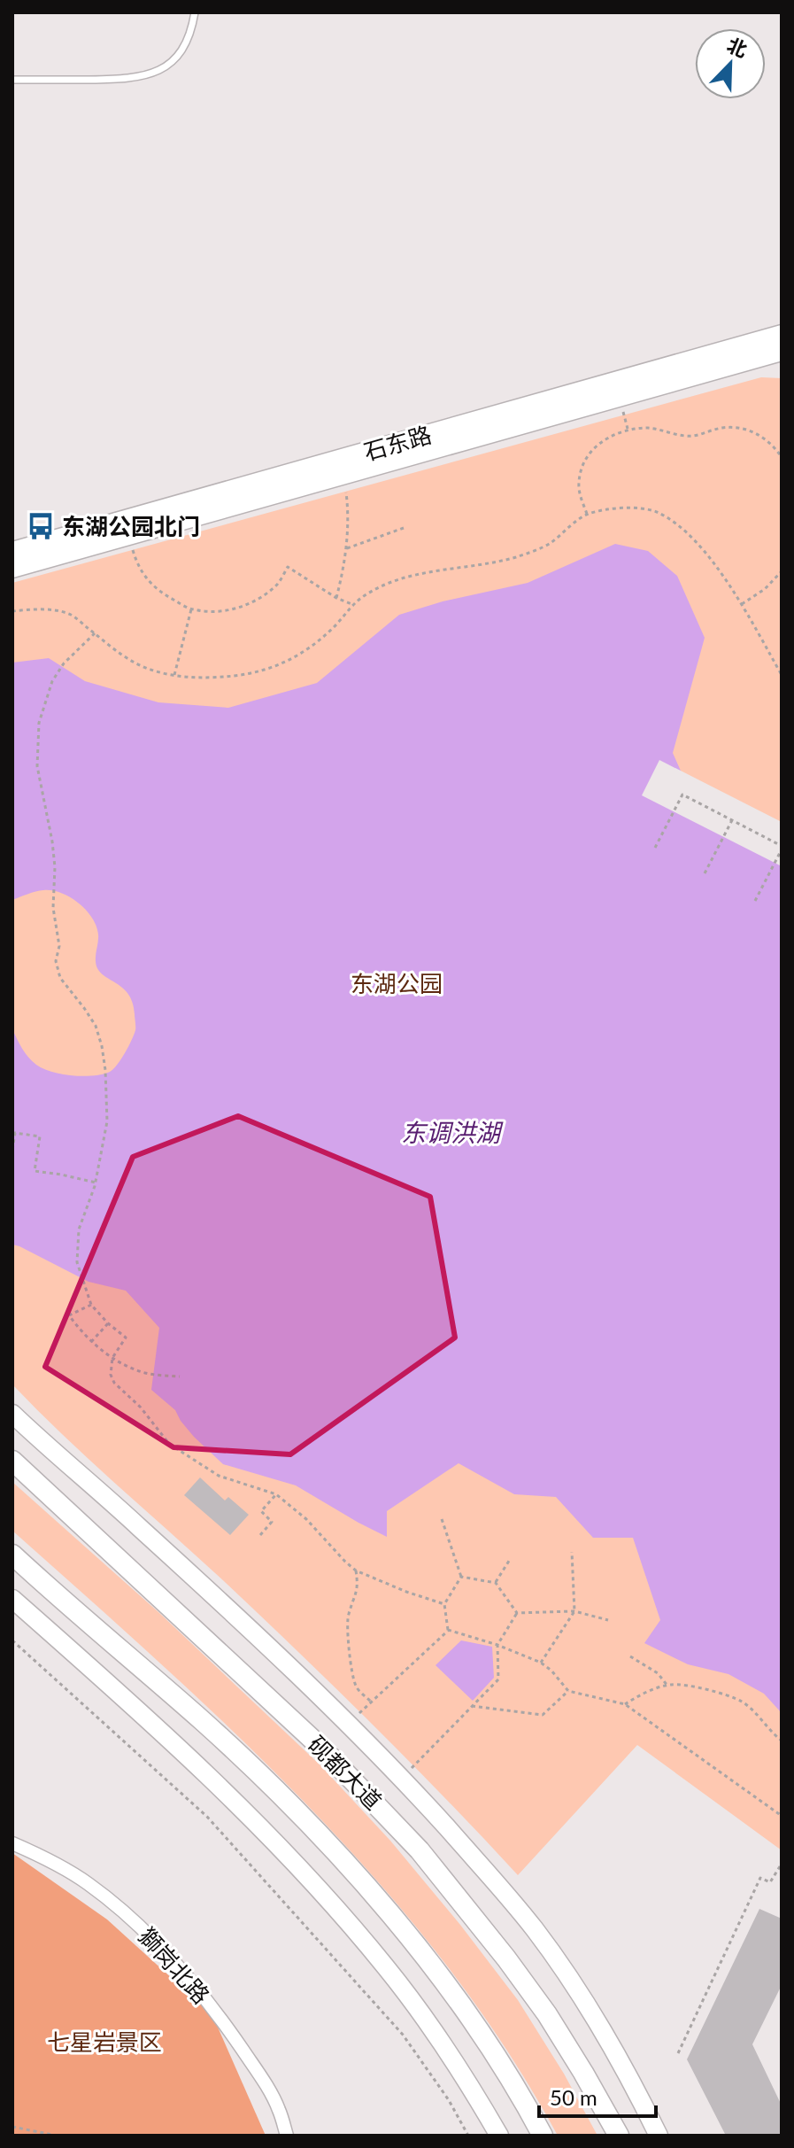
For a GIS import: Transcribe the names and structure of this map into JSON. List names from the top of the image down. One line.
{"streets":{"main road":["砚都大道"],"street":["石东路","獅岗北路"]},"water":["东调洪湖"],"parks":["东湖公园","七星岩景区"],"places":{"bus stop":["东湖公园北门"]},"scale_bar":"50 m","north":"top right"}
